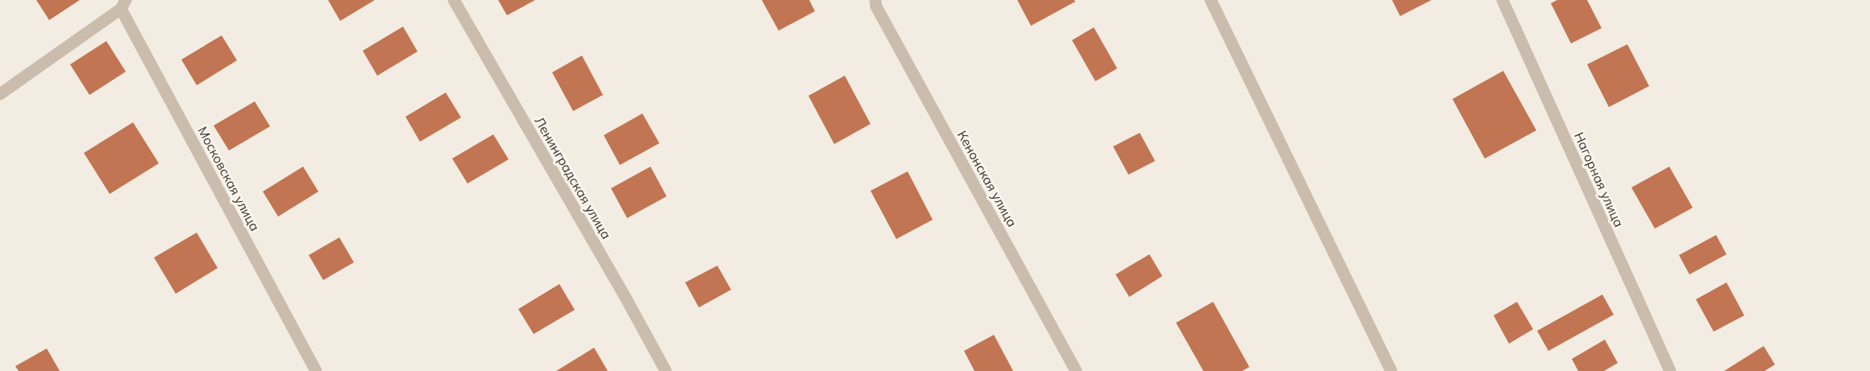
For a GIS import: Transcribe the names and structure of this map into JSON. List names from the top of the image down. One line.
{"streets":{"street":["Ленинградская улица","Московская улица","Кенонская улица","Нагорная улица"]}}
